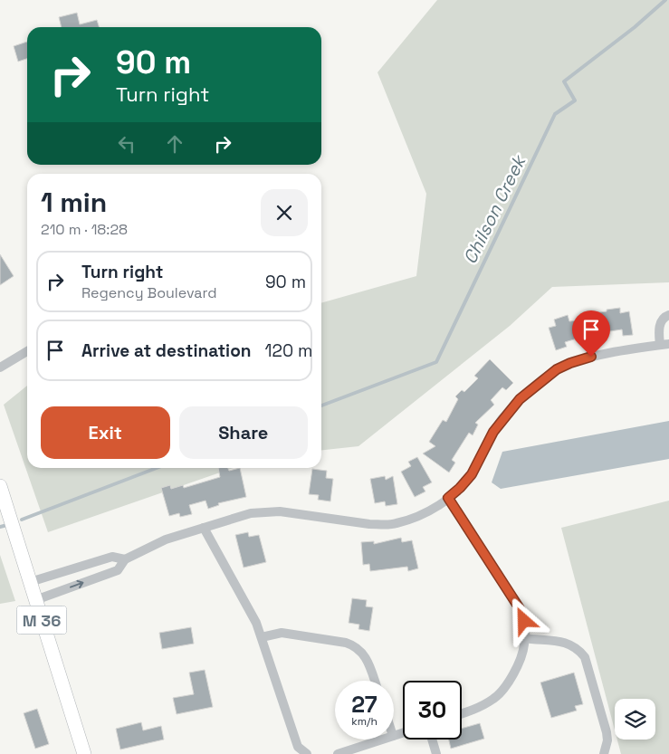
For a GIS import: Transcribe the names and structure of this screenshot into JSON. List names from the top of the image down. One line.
{"streets":{"main road":["M 36"]},"water":["Chilson Creek"],"page":{"turn":["90 m","Turn right"],"heading":["1 min","210 m · 18:28"],"list":[{"name":"Turn right","note":"Regency Boulevard","value":"90 m"},{"name":"Arrive at destination","value":"120 m"}],"buttons":["Exit","Share"],"speed":"27 km/h","limit":"30"}}
